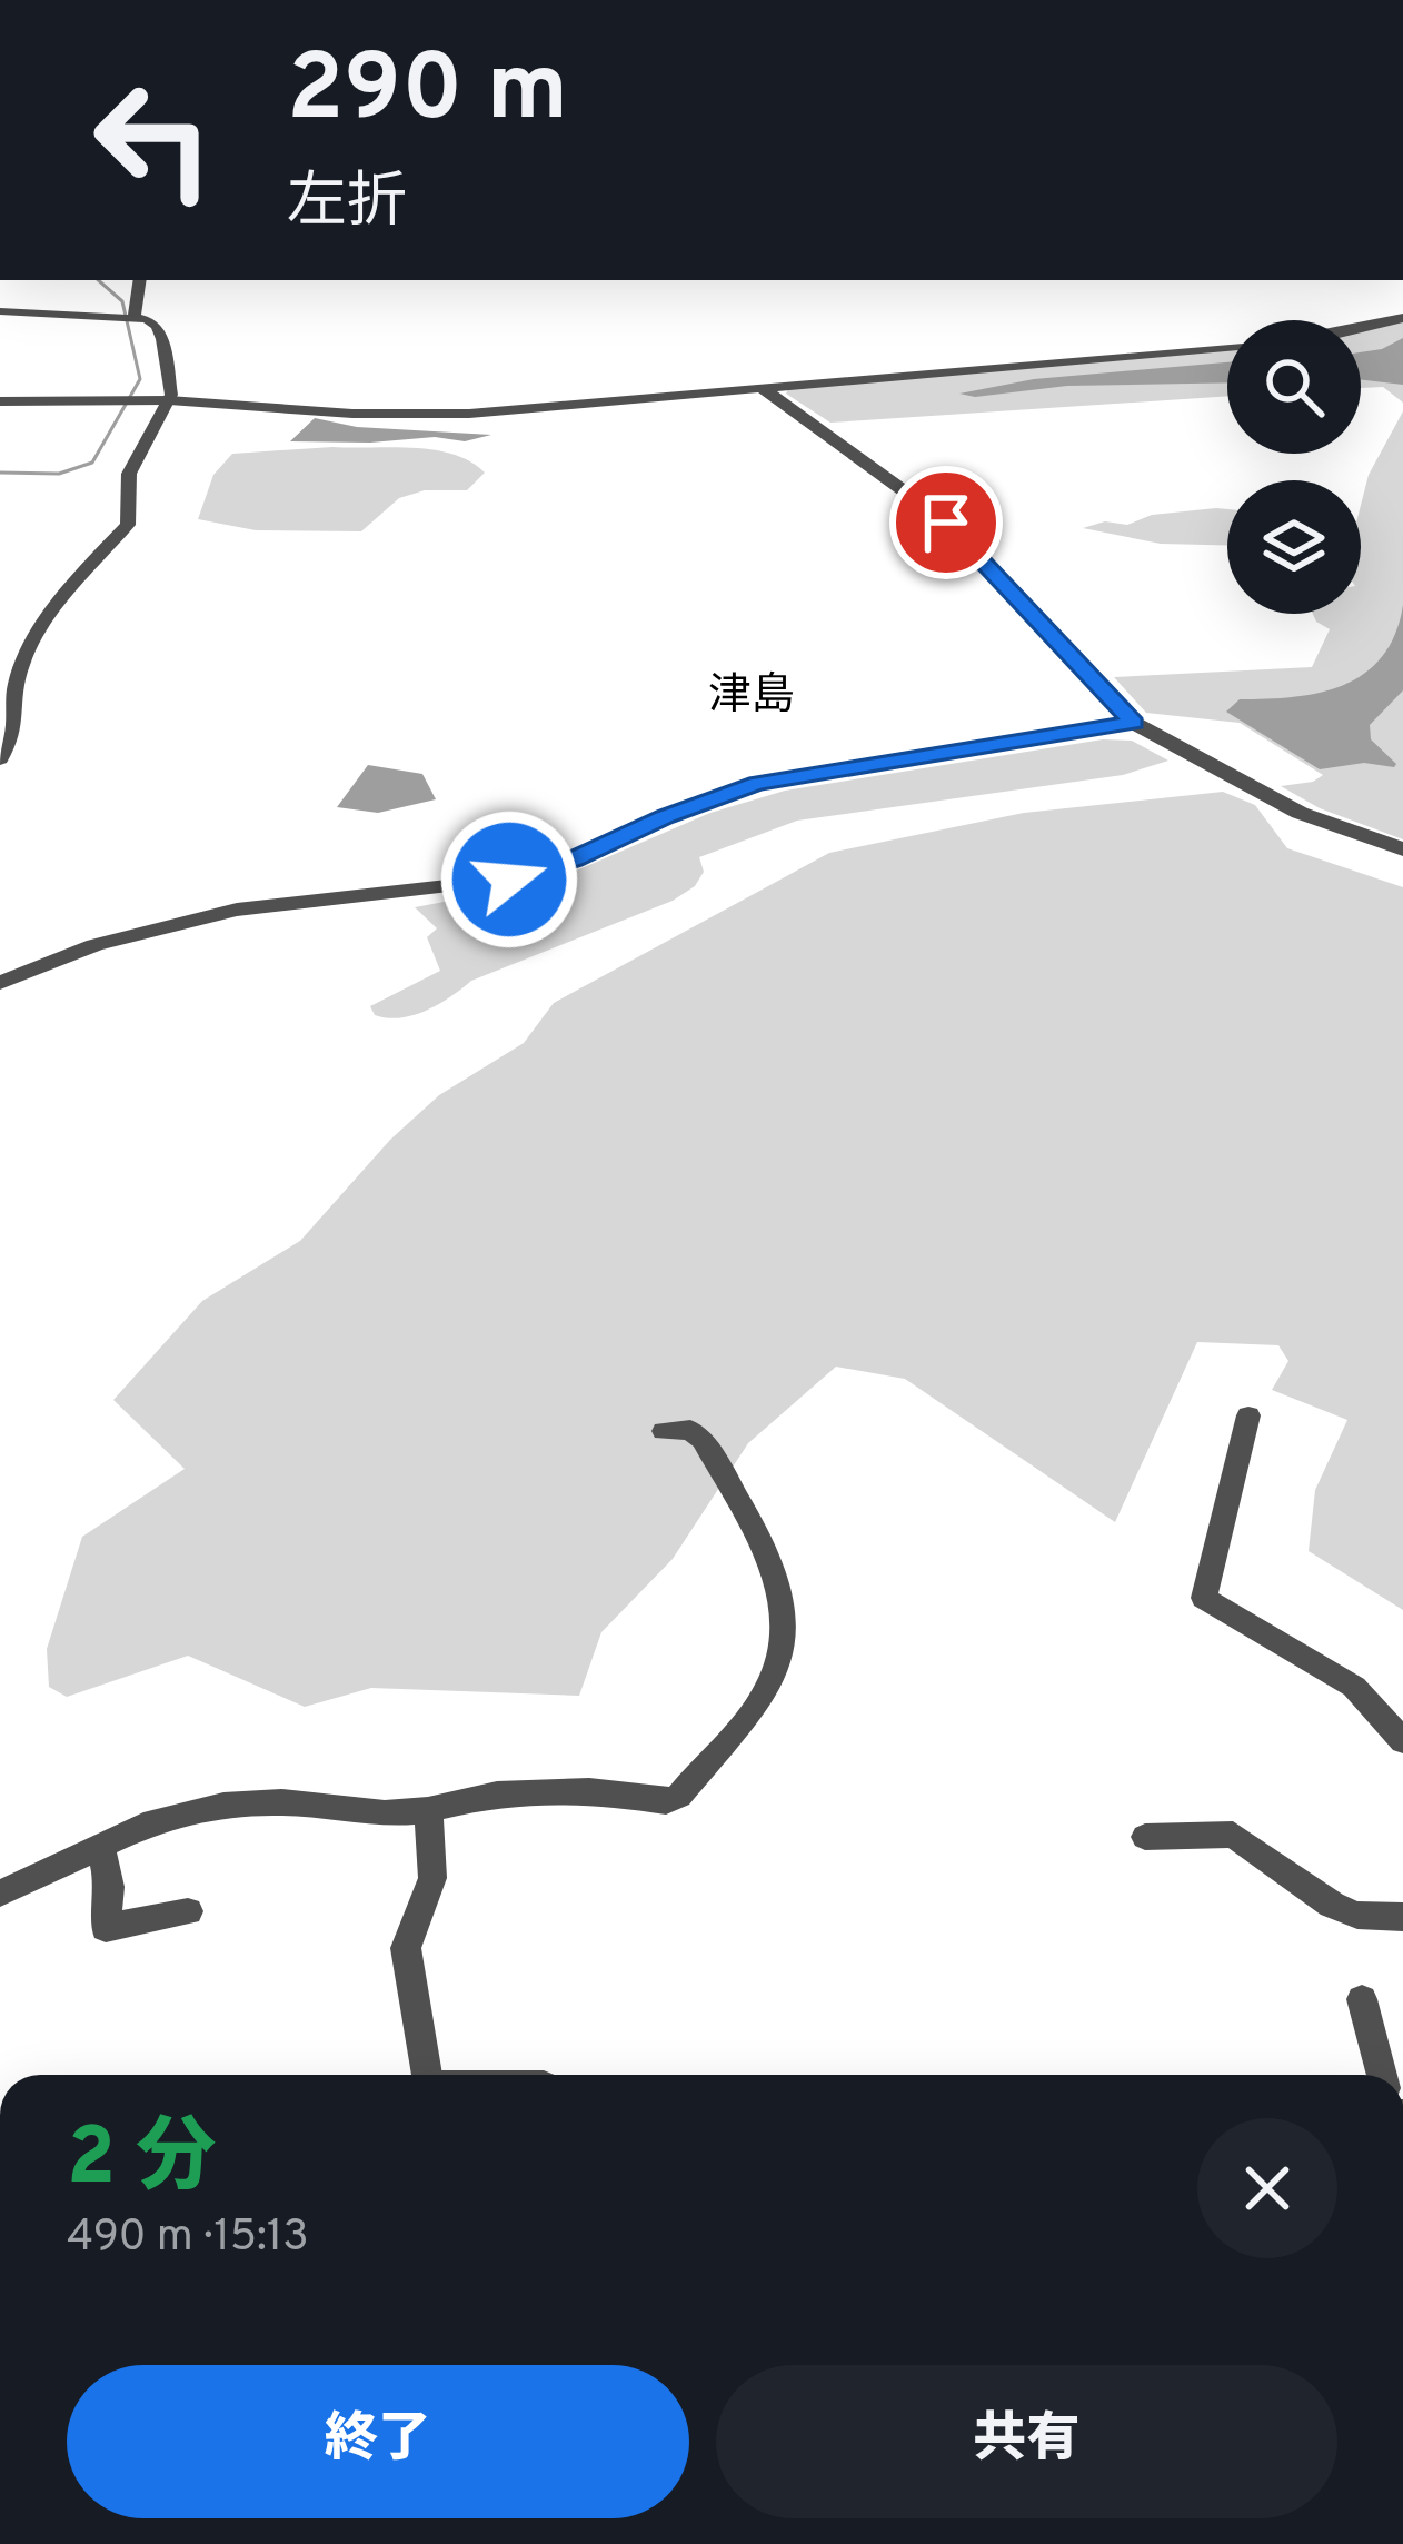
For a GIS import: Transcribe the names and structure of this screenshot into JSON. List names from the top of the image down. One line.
{"districts":["津島"],"page":{"turn":["290 m","左折"],"heading":["2 分","490 m · 15:13"],"buttons":["終了","共有"]}}
